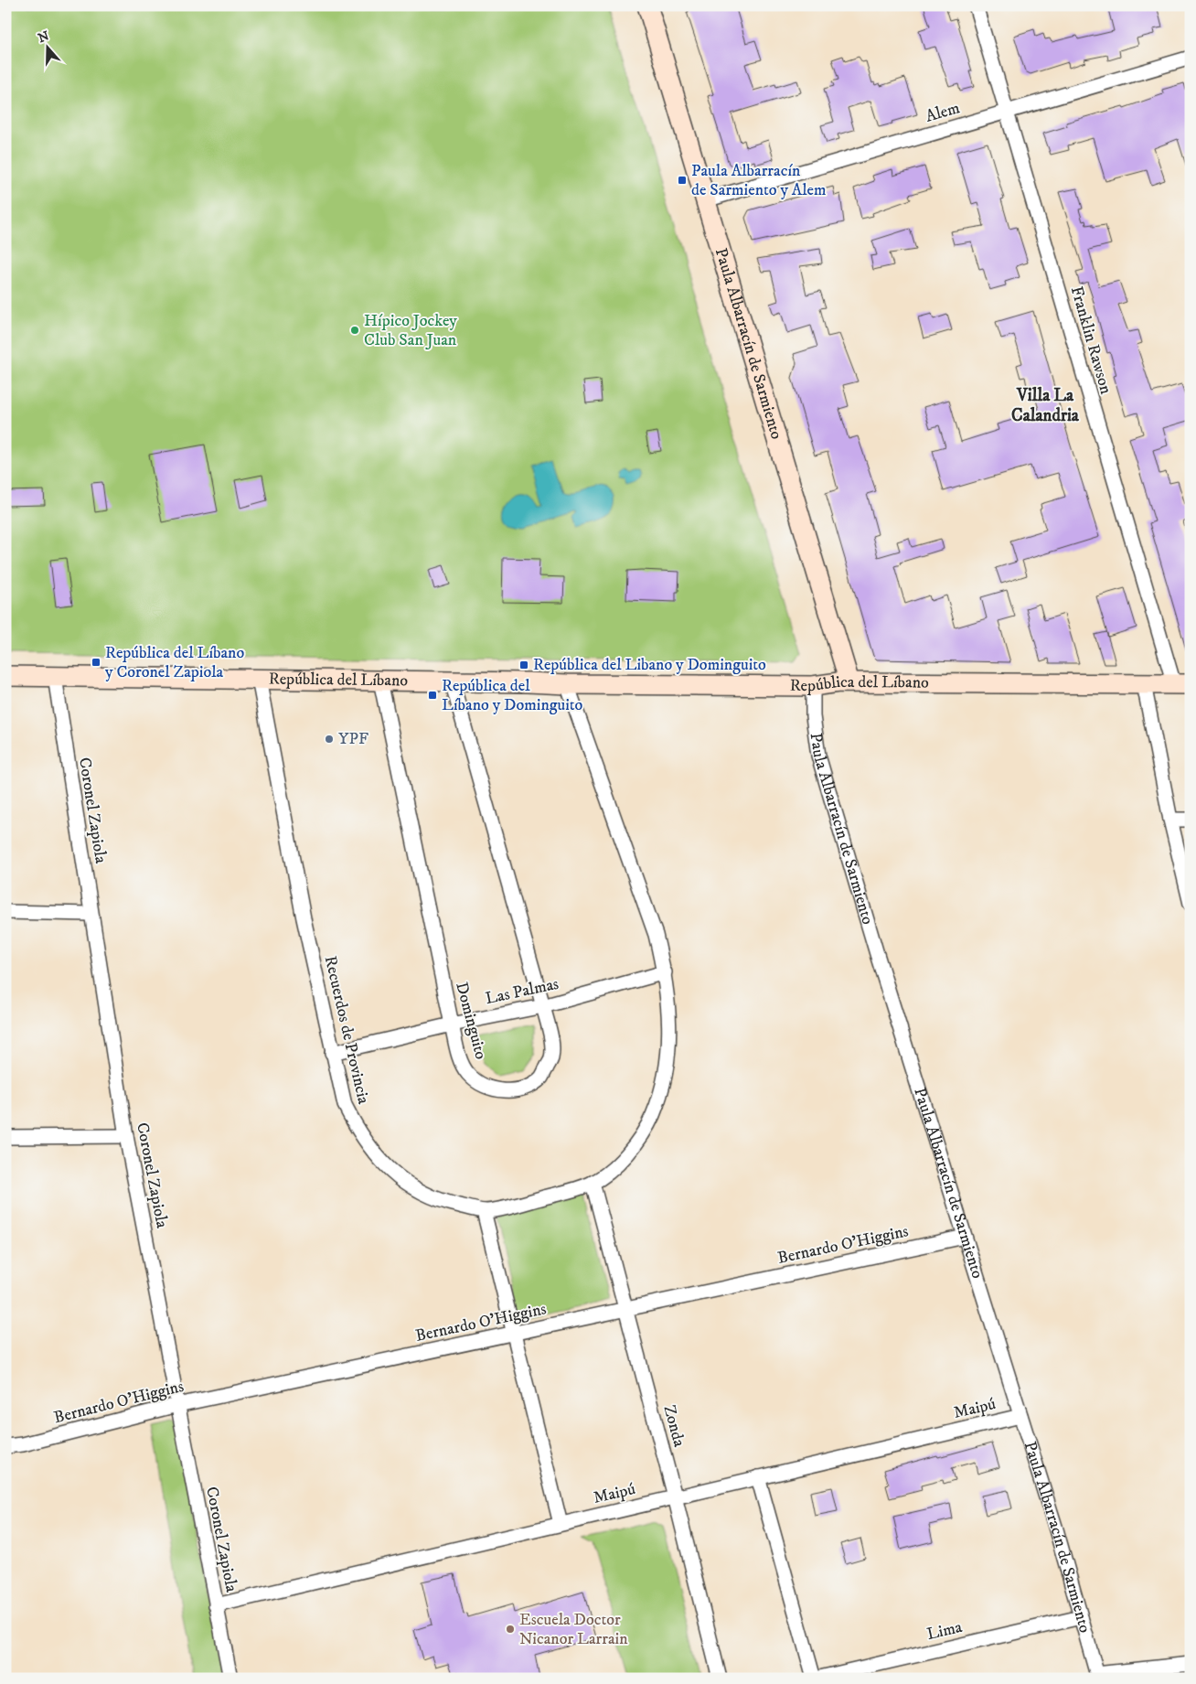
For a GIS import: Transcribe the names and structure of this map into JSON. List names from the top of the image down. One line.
{"streets":{"main road":["Paula Albarracín de Sarmiento","República del Líbano"],"street":["Alem","Franklin Rawson","Coronel Zapiola","Las Palmas","Dominguito","Recuerdos de Provincia","Bernardo O'Higgins","Maipú","Zonda","Lima"]},"crossings":[["Alem","Franklin Rawson"],["Alem","Paula Albarracín de Sarmiento"],["Franklin Rawson","República del Líbano"],["Paula Albarracín de Sarmiento","República del Líbano"],["Paula Albarracín de Sarmiento","Bernardo O'Higgins"],["Paula Albarracín de Sarmiento","Maipú"],["Paula Albarracín de Sarmiento","Lima"],["República del Líbano","Coronel Zapiola"],["República del Líbano","Dominguito"],["República del Líbano","Recuerdos de Provincia"],["Coronel Zapiola","Bernardo O'Higgins"],["Coronel Zapiola","Maipú"],["Las Palmas","Dominguito"],["Las Palmas","Recuerdos de Provincia"],["Recuerdos de Provincia","Zonda"],["Bernardo O'Higgins","Zonda"],["Maipú","Zonda"]],"districts":["Villa La Calandria"],"places":{"transit":["Paula Albarracín de Sarmiento y Alem","República del Líbano y Coronel Zapiola","República del Libano y Dominguito","República del Líbano y Dominguito"],"other":["Hípico Jockey Club San Juan","YPF","Escuela Doctor Nicanor Larrain"]},"north":"top"}
